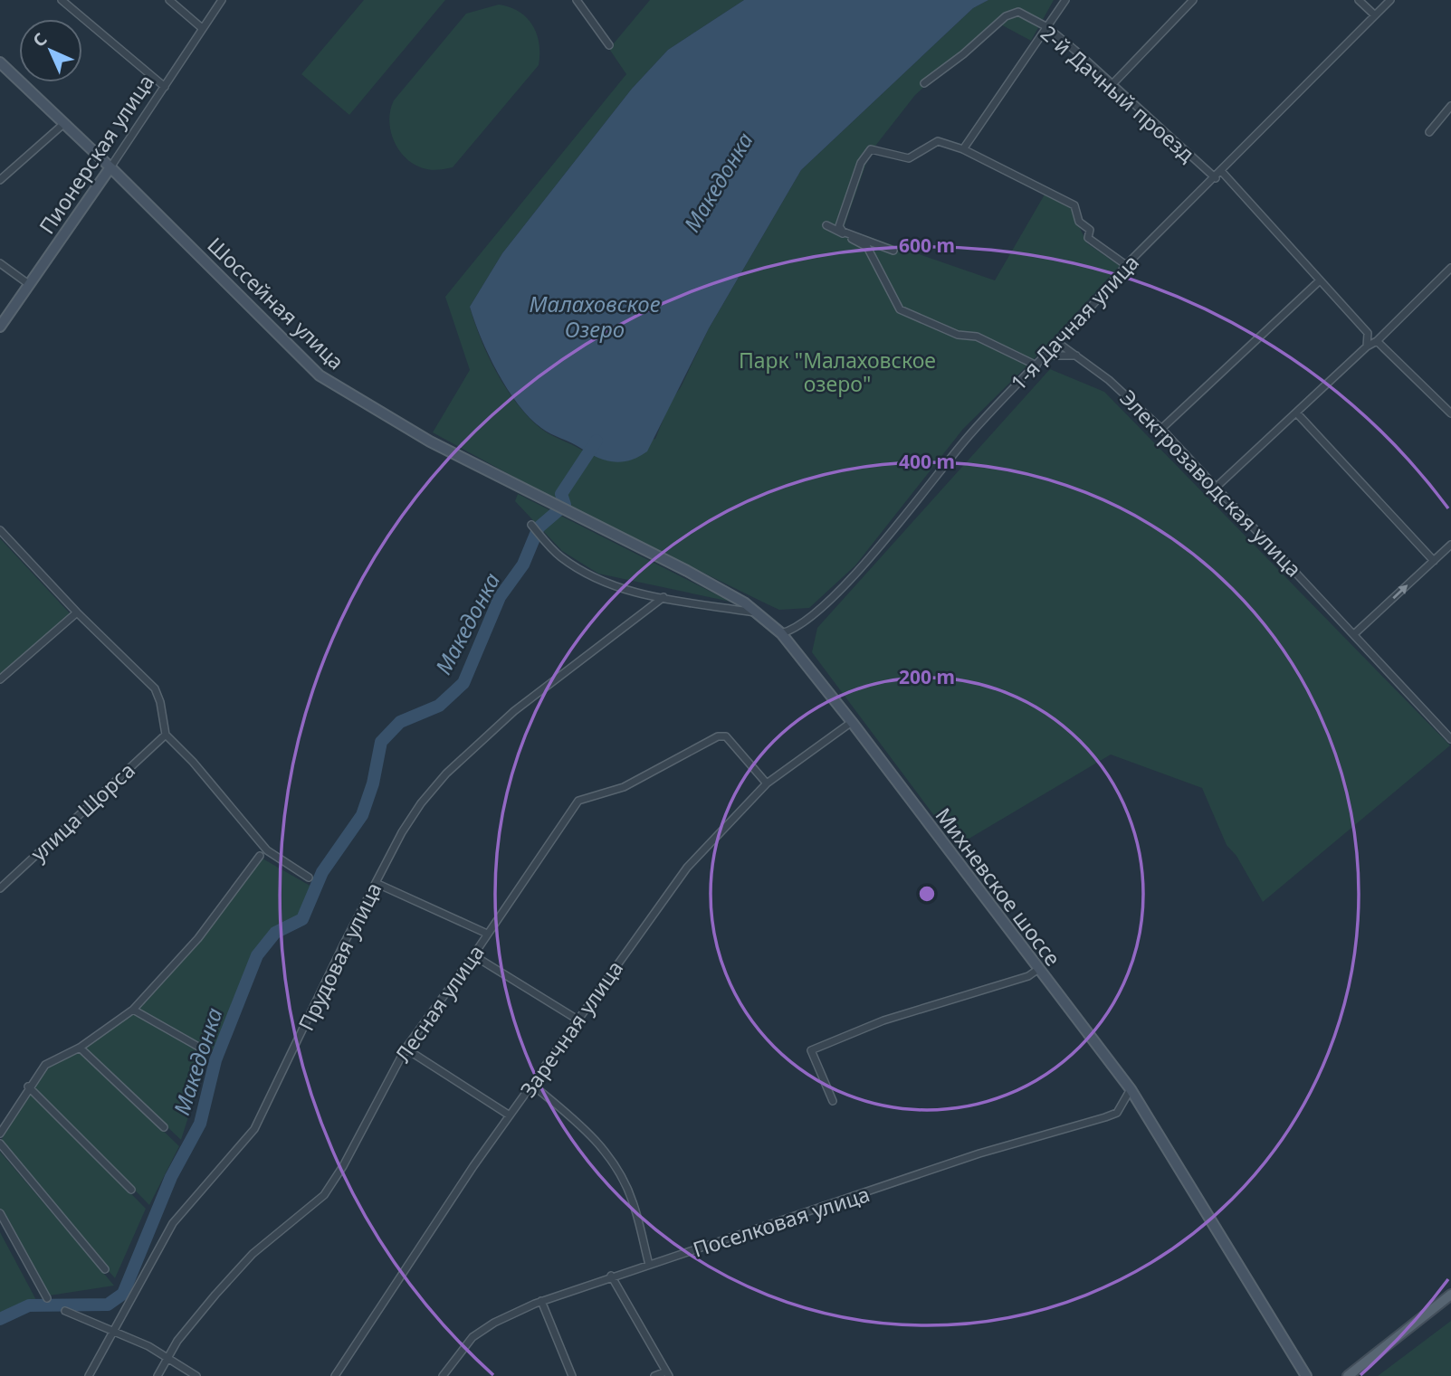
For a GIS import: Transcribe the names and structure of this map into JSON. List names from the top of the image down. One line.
{"streets":{"main road":["Пионерская улица","Шоссейная улица","Михневское шоссе"],"street":["2-й Дачный проезд","1-я Дачная улица","Электрозаводская улица","улица Щорса","Прудовая улица","Лесная улица","Заречная улица","Поселковая улица"]},"crossings":[["2-й Дачный проезд","1-я Дачная улица"],["Пионерская улица","Шоссейная улица"],["Шоссейная улица","Михневское шоссе"],["1-я Дачная улица","Электрозаводская улица"],["1-я Дачная улица","Михневское шоссе"],["Михневское шоссе","Заречная улица"],["Михневское шоссе","Поселковая улица"],["Лесная улица","Заречная улица"]],"water":["Македонка","Малаховское Озеро"],"parks":["Парк \"Малаховское озеро\""],"north":"top left","rings":["600 m","400 m","200 m"]}
